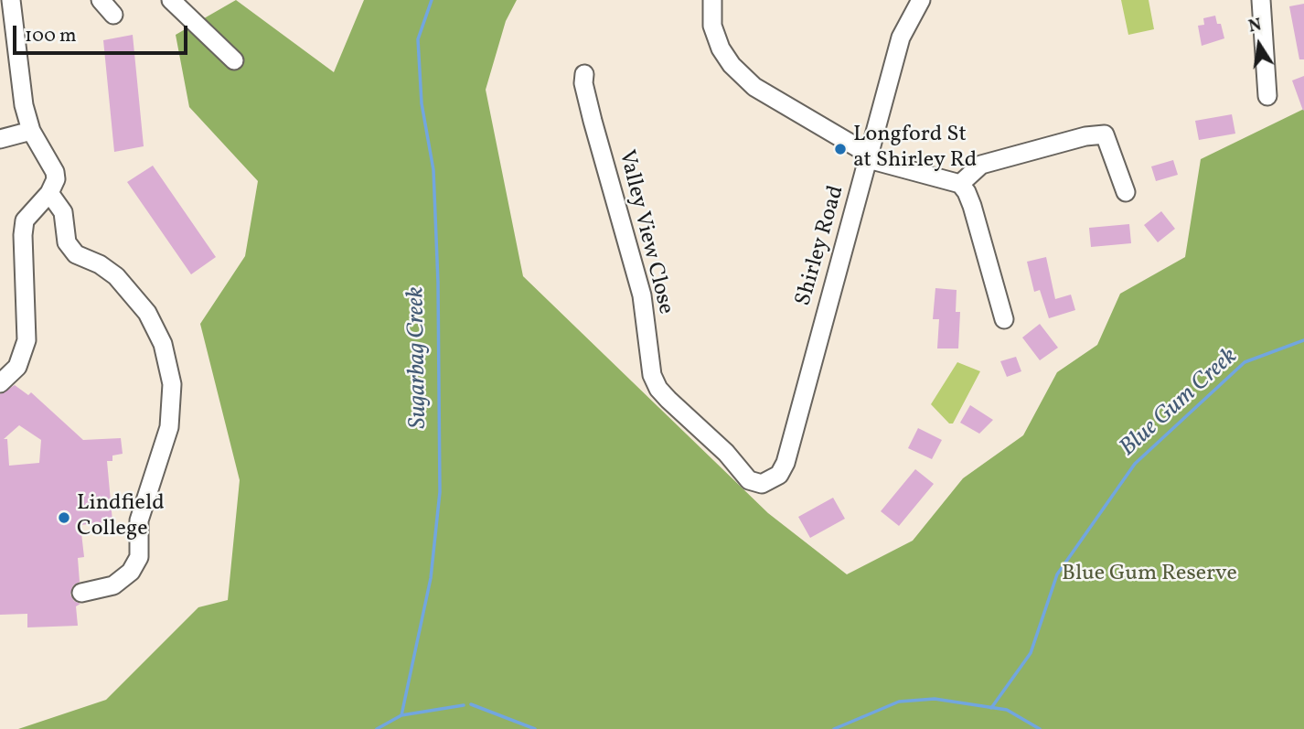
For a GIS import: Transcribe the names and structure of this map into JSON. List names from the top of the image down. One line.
{"streets":{"street":["Valley View Close","Shirley Road"]},"crossings":[["Valley View Close","Shirley Road"]],"water":["Sugarbag Creek","Blue Gum Creek"],"parks":["Blue Gum Reserve"],"places":["Longford St at Shirley Rd","Lindfield College"],"scale_bar":"100 m","north":"top"}
